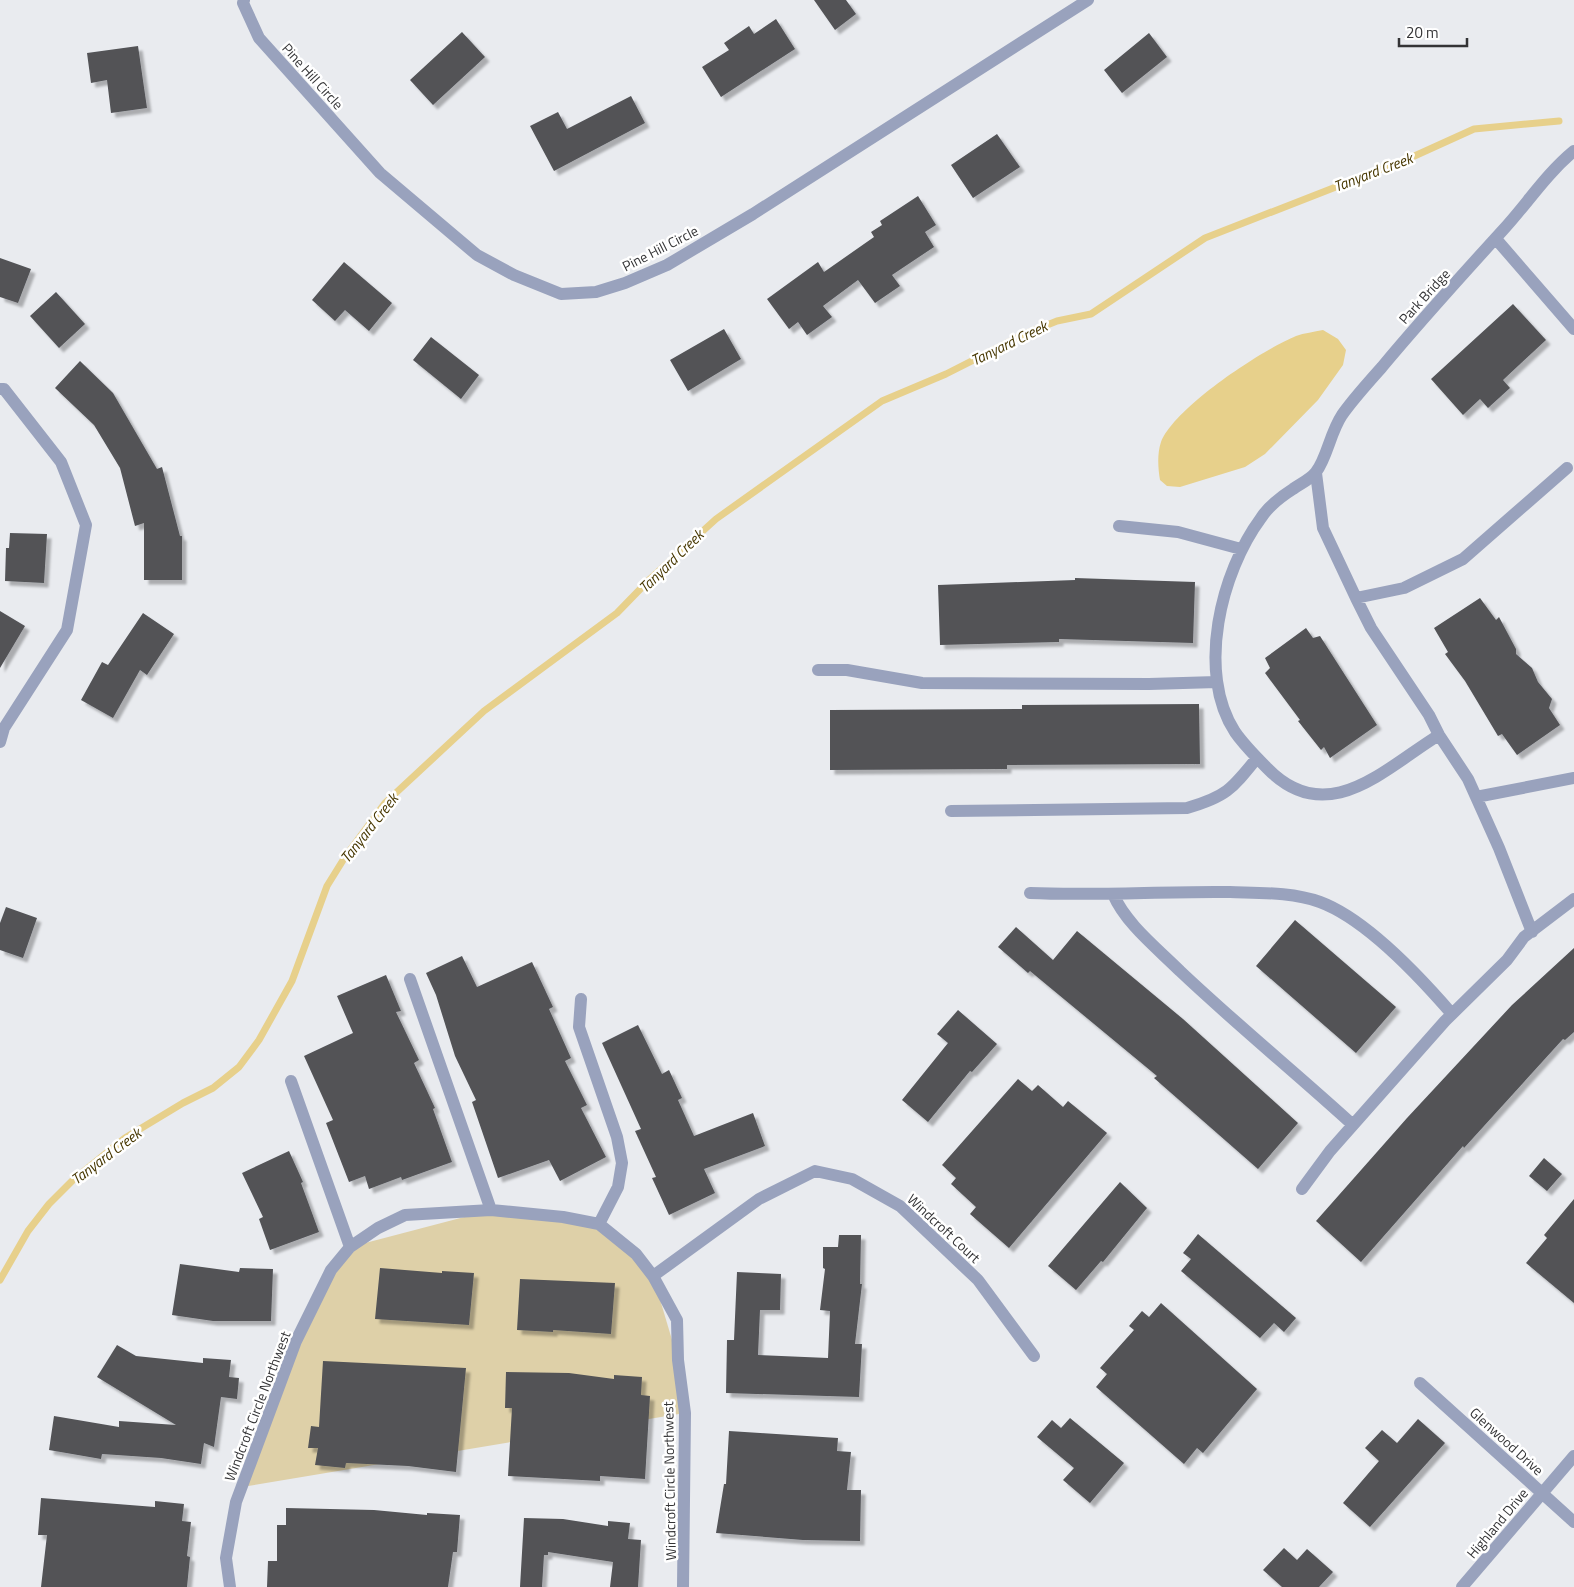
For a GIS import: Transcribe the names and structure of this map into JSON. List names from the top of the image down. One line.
{"streets":{"street":["Pine Hill Circle","Park Bridge","Windcroft Court","Windcroft Circle Northwest","Glenwood Drive","Highland Drive"]},"crossings":[["Windcroft Court","Windcroft Circle Northwest"],["Glenwood Drive","Highland Drive"]],"water":["Tanyard Creek"],"scale_bar":"20 m"}
